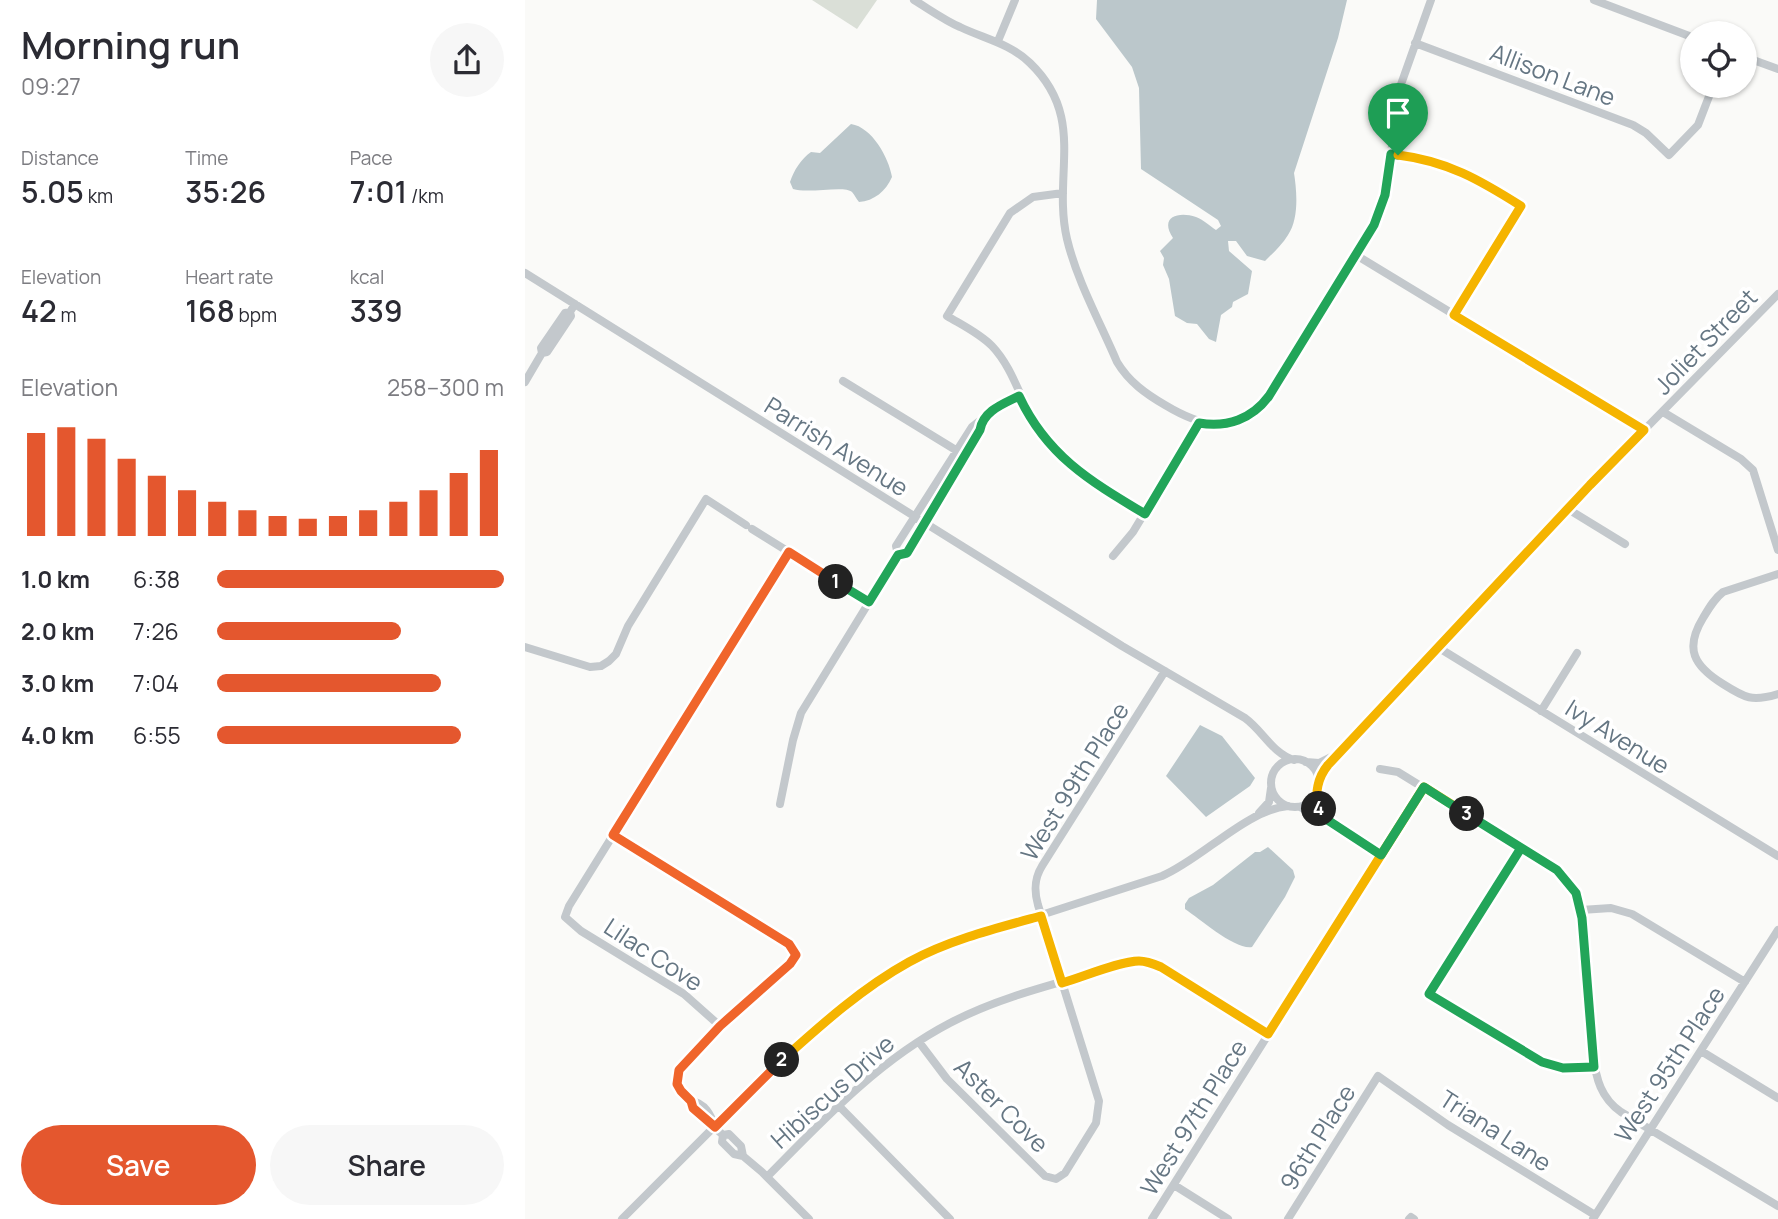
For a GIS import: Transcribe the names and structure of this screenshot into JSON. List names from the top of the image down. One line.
{"streets":{"street":["Allison Lane","Joliet Street","Parrish Avenue","Ivy Avenue","West 99th Place","Lilac Cove","West 95th Place","Hibiscus Drive","Aster Cove","West 97th Place","Triana Lane","96th Place"]},"crossings":[["Joliet Street","Parrish Avenue"],["Joliet Street","Ivy Avenue"],["Parrish Avenue","West 99th Place"],["West 99th Place","Hibiscus Drive"],["West 99th Place","Aster Cove"],["West 95th Place","Triana Lane"],["Hibiscus Drive","Aster Cove"],["Hibiscus Drive","West 97th Place"],["Triana Lane","96th Place"]],"page":{"heading":["Morning run","09:27"],"stats":[["Distance","5.05 km"],["Time","35:26"],["Pace","7:01 /km"],["Elevation","42 m"],["Heart rate","168 bpm"],["kcal","339"]],"chart":["Elevation","258–300 m"],"list":[{"name":"1.0 km","note":"6:38"},{"name":"2.0 km","note":"7:26"},{"name":"3.0 km","note":"7:04"},{"name":"4.0 km","note":"6:55"}],"pins":["1","4","3","2"],"buttons":["Save","Share"]}}
